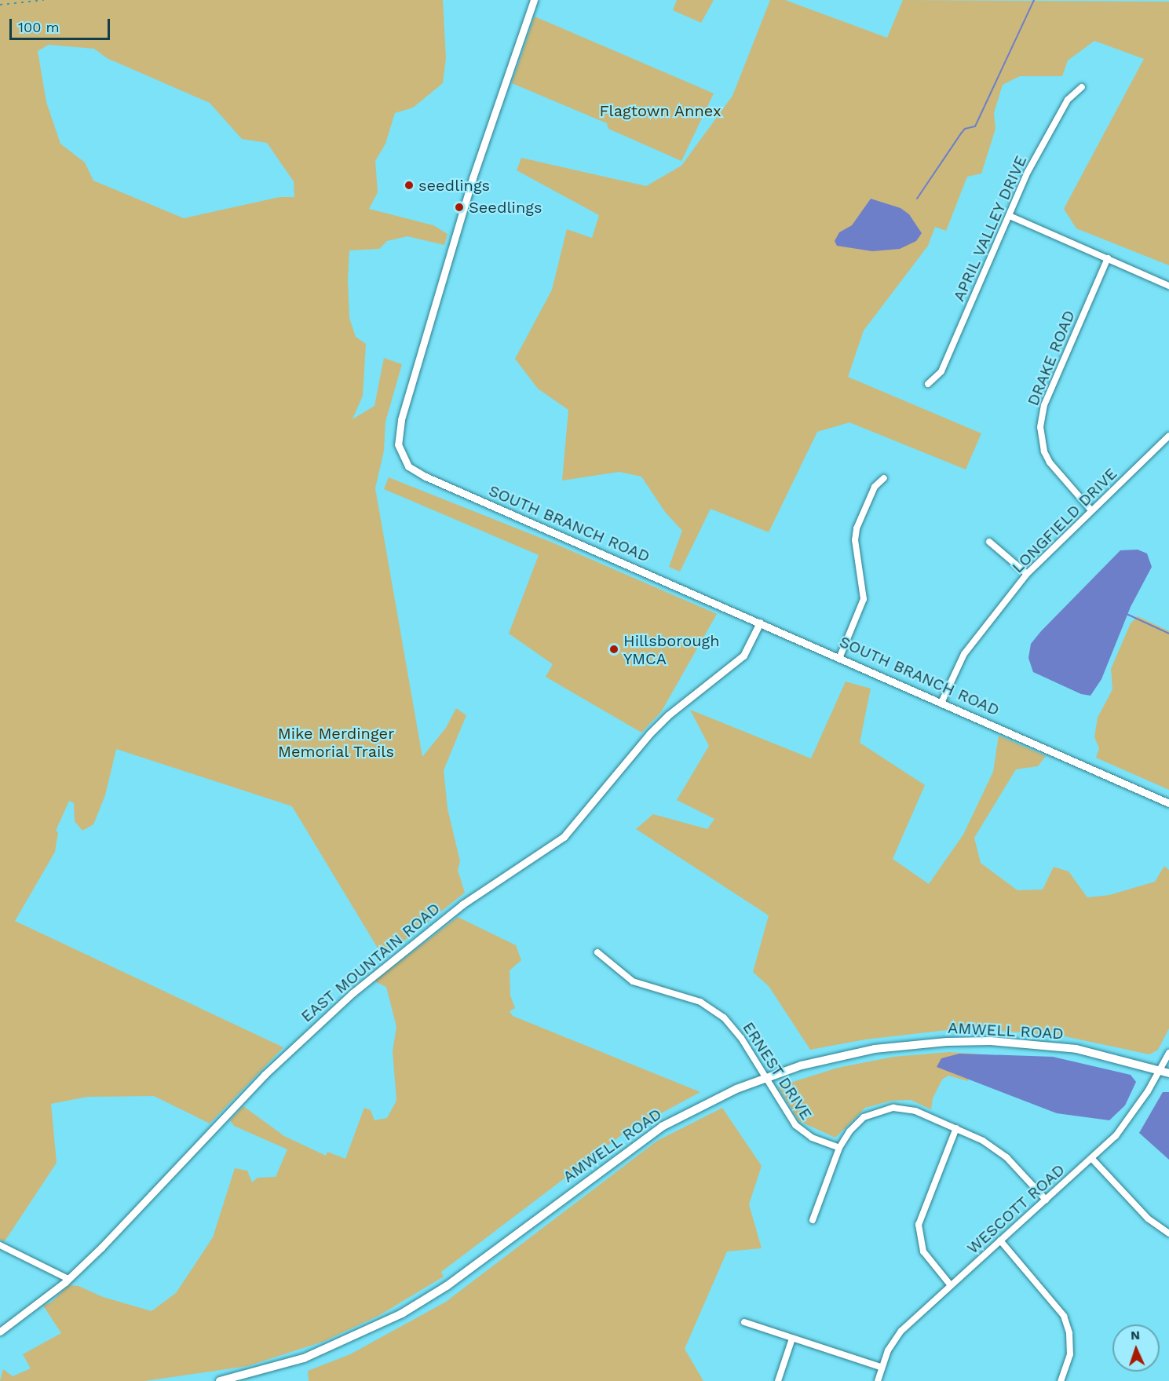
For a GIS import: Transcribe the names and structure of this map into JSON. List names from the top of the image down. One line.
{"streets":{"main road":["AMWELL ROAD"],"street":["APRIL VALLEY DRIVE","DRAKE ROAD","LONGFIELD DRIVE","SOUTH BRANCH ROAD","EAST MOUNTAIN ROAD","ERNEST DRIVE","WESCOTT ROAD"]},"crossings":[["DRAKE ROAD","LONGFIELD DRIVE"],["LONGFIELD DRIVE","SOUTH BRANCH ROAD"],["SOUTH BRANCH ROAD","EAST MOUNTAIN ROAD"],["AMWELL ROAD","ERNEST DRIVE"],["AMWELL ROAD","WESCOTT ROAD"]],"parks":["Flagtown Annex","Mike Merdinger Memorial Trails"],"places":["seedlings","Seedlings","Hillsborough YMCA"],"scale_bar":"100 m","north":"top"}
